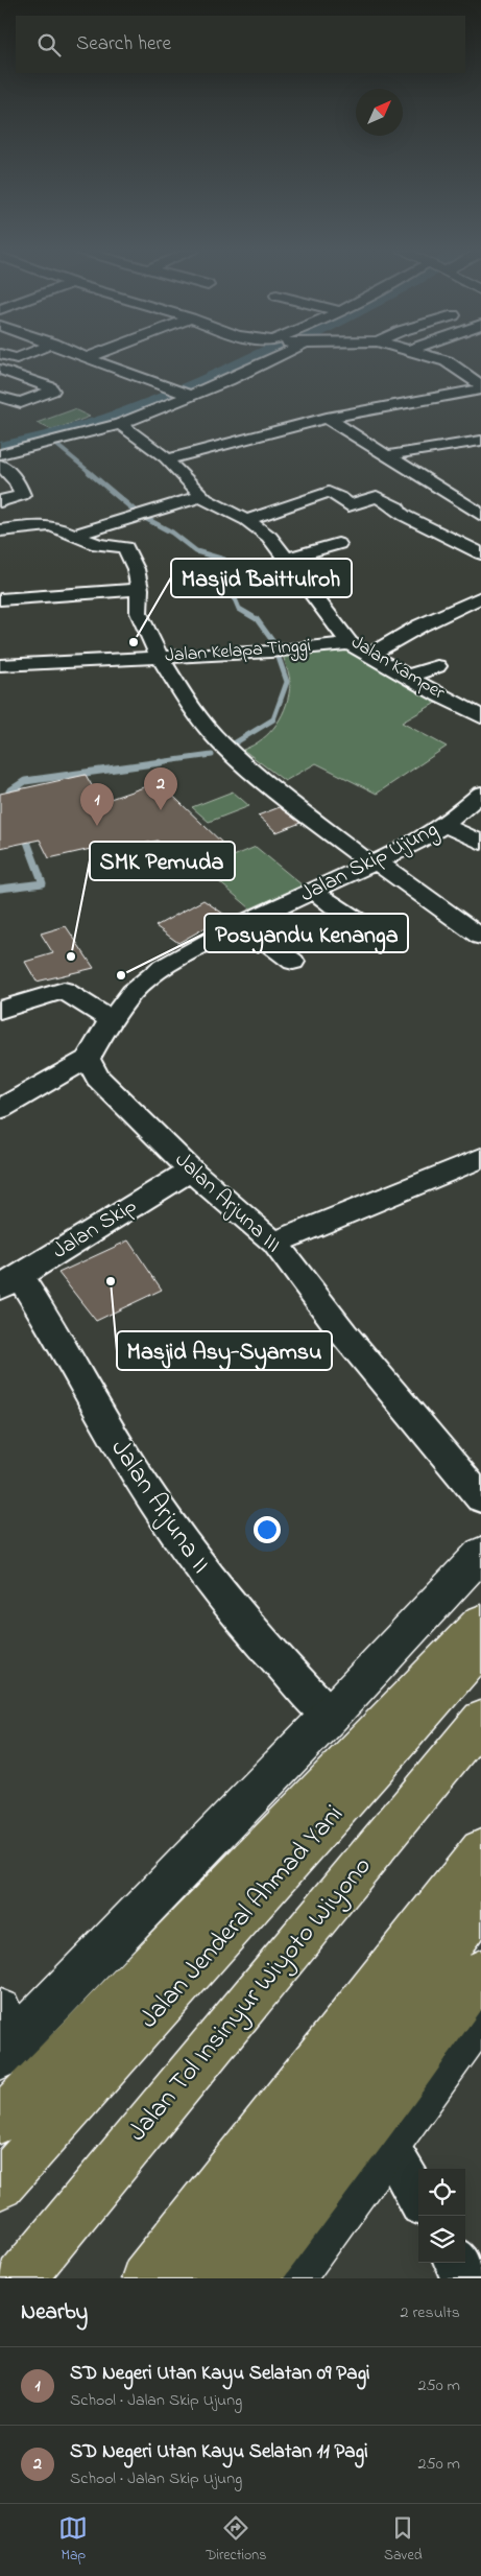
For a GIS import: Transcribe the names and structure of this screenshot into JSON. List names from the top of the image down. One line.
{"streets":{"highway":["Jalan Jenderal Ahmad Yani","Jalan Tol Insinyur Wiyoto Wiyono"],"street":["Jalan Kelapa Tinggi","Jalan Kamper","Jalan Skip Ujung","Jalan Arjuna III","Jalan Skip","Jalan Arjuna II"]},"crossings":[["Jalan Kelapa Tinggi","Jalan Kamper"],["Jalan Skip Ujung","Jalan Arjuna III"],["Jalan Arjuna III","Jalan Skip"],["Jalan Skip","Jalan Arjuna II"]],"places":["Masjid Baittulroh","SMK Pemuda","Posyandu Kenanga","Masjid Asy-Syamsu"],"north":"top right","page":{"search":"Search here","pins":["2","1"],"heading":["Nearby","2 results"],"list":[{"mark":"1","name":"SD Negeri Utan Kayu Selatan 09 Pagi","note":"School · Jalan Skip Ujung","value":"250 m"},{"mark":"2","name":"SD Negeri Utan Kayu Selatan 11 Pagi","note":"School · Jalan Skip Ujung","value":"250 m"}],"nav":["Map","Directions","Saved"]}}
